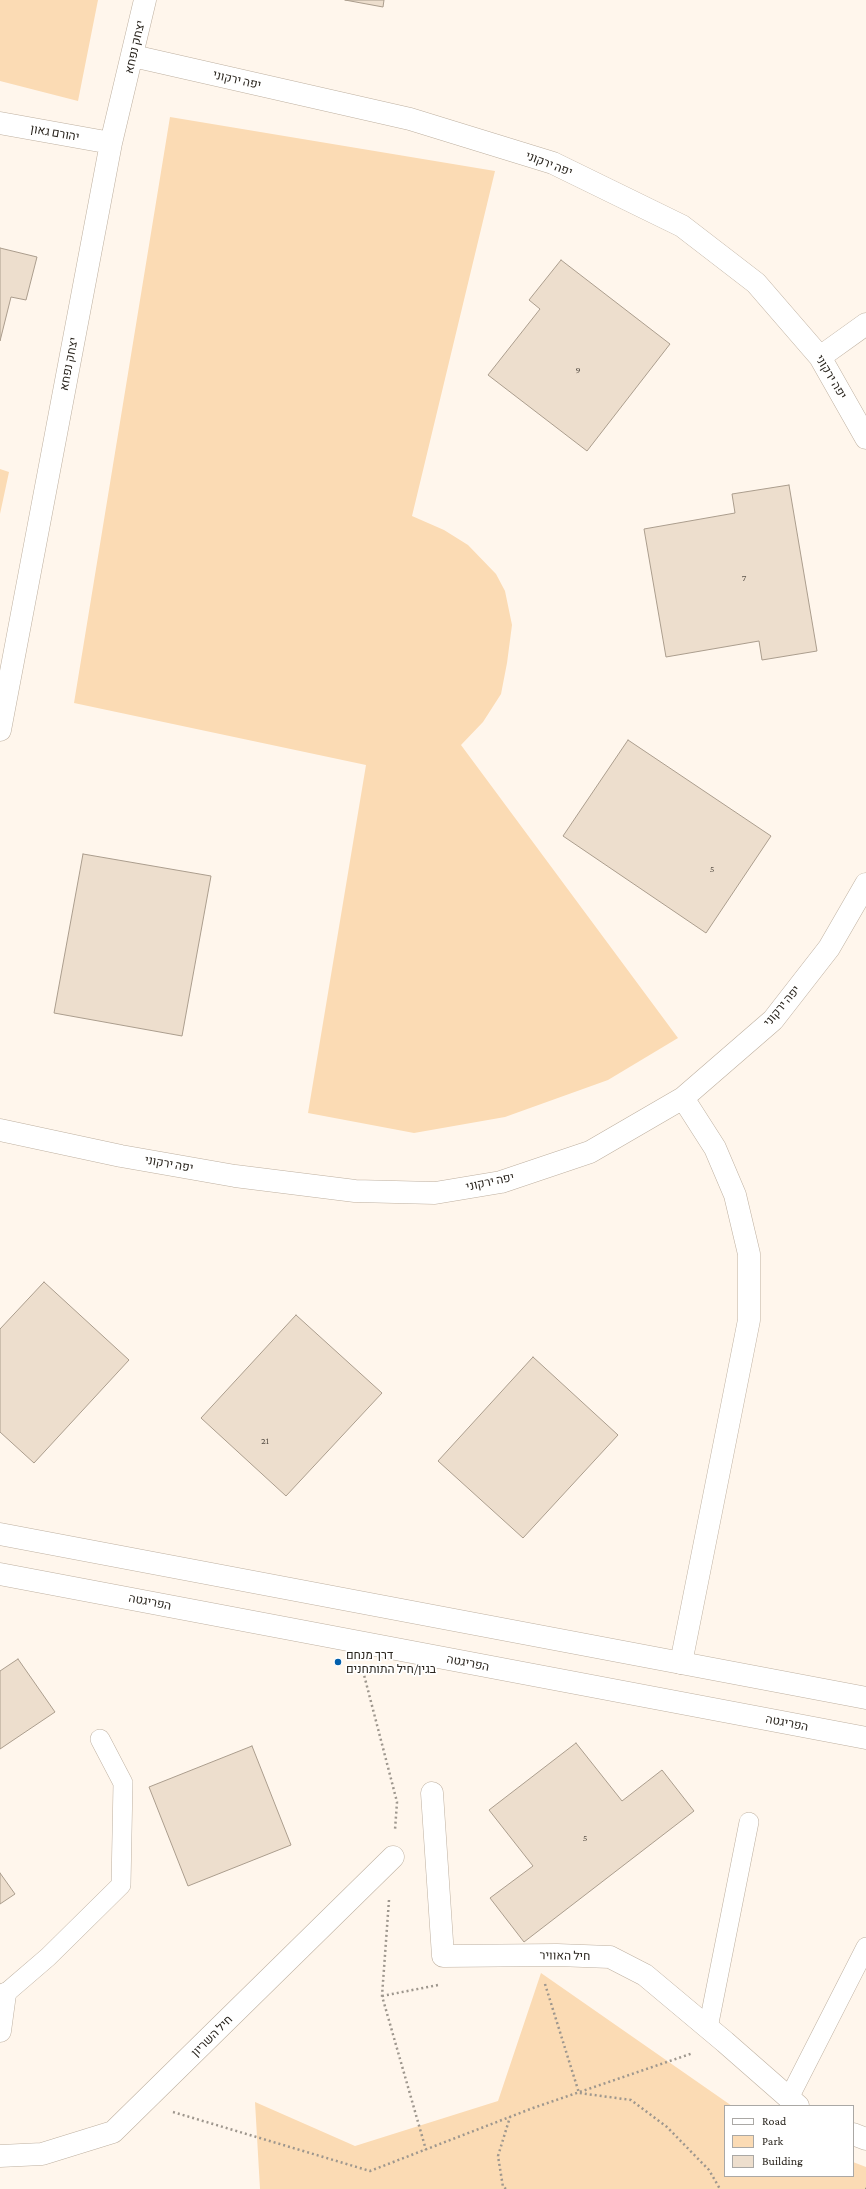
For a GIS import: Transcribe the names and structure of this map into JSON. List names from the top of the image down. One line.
{"streets":{"street":["יצחק נפחא","יפה ירקוני","יהורם גאון","הפריגטה","חיל האוויר","חיל השריון"]},"crossings":[["יצחק נפחא","יפה ירקוני"],["יצחק נפחא","יהורם גאון"]],"places":["דרך מנחם בגין/חיל התותחנים"],"house_numbers":["9","7","5","21","5"],"legend":["Road","Park","Building"]}
